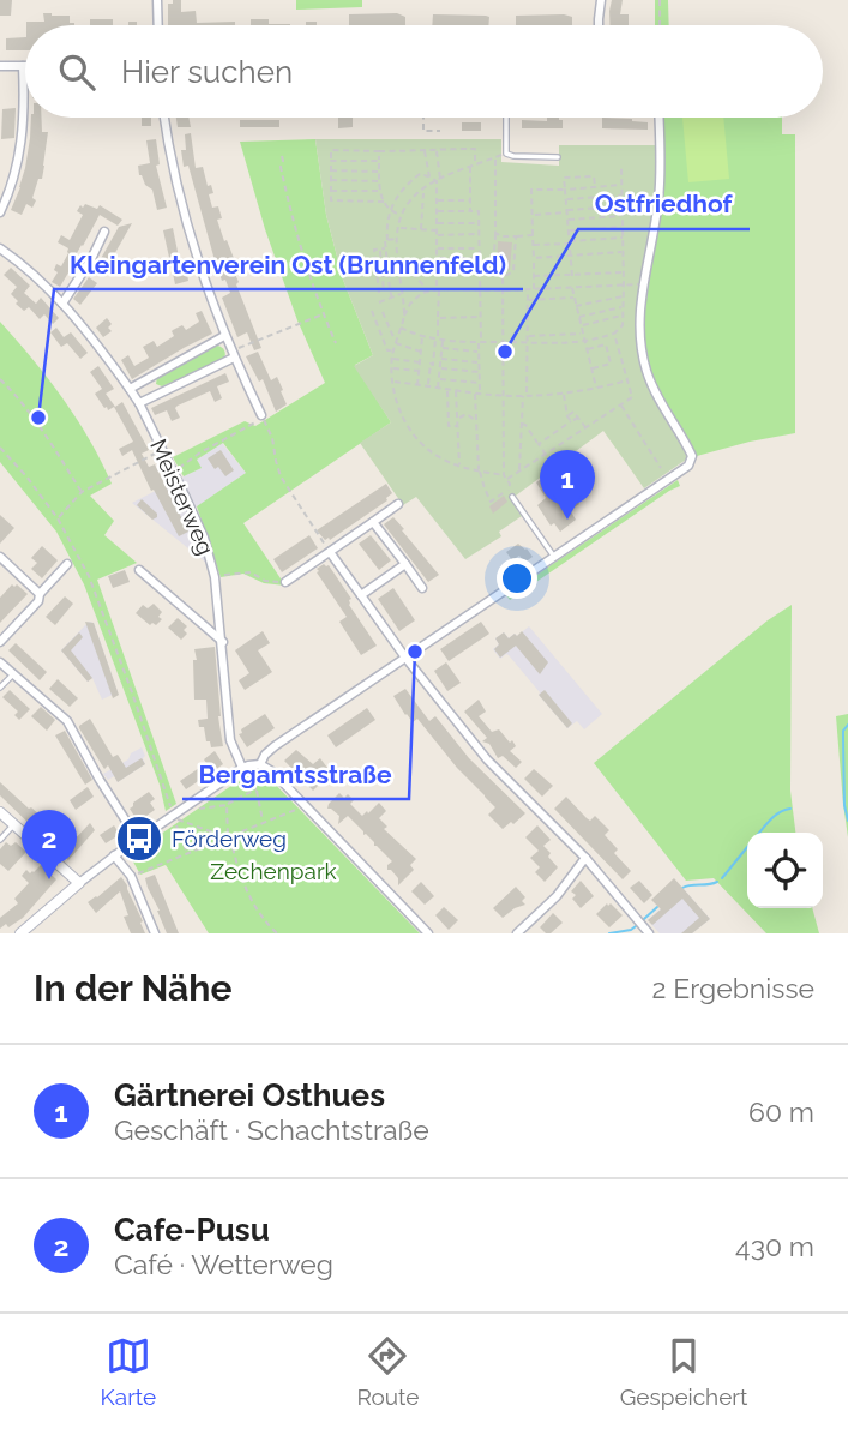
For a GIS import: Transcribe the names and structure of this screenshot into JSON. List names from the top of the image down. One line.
{"streets":{"street":["Meisterweg"]},"parks":["Zechenpark"],"places":{"other":["Ostfriedhof","Kleingartenverein Ost (Brunnenfeld)","Bergamtsstraße"],"bus stop":["Förderweg"]},"page":{"search":"Hier suchen","pins":["1","2"],"heading":["In der Nähe","2 Ergebnisse"],"list":[{"mark":"1","name":"Gärtnerei Osthues","note":"Geschäft · Schachtstraße","value":"60 m"},{"mark":"2","name":"Cafe-Pusu","note":"Café · Wetterweg","value":"430 m"}],"nav":["Karte","Route","Gespeichert"]}}
